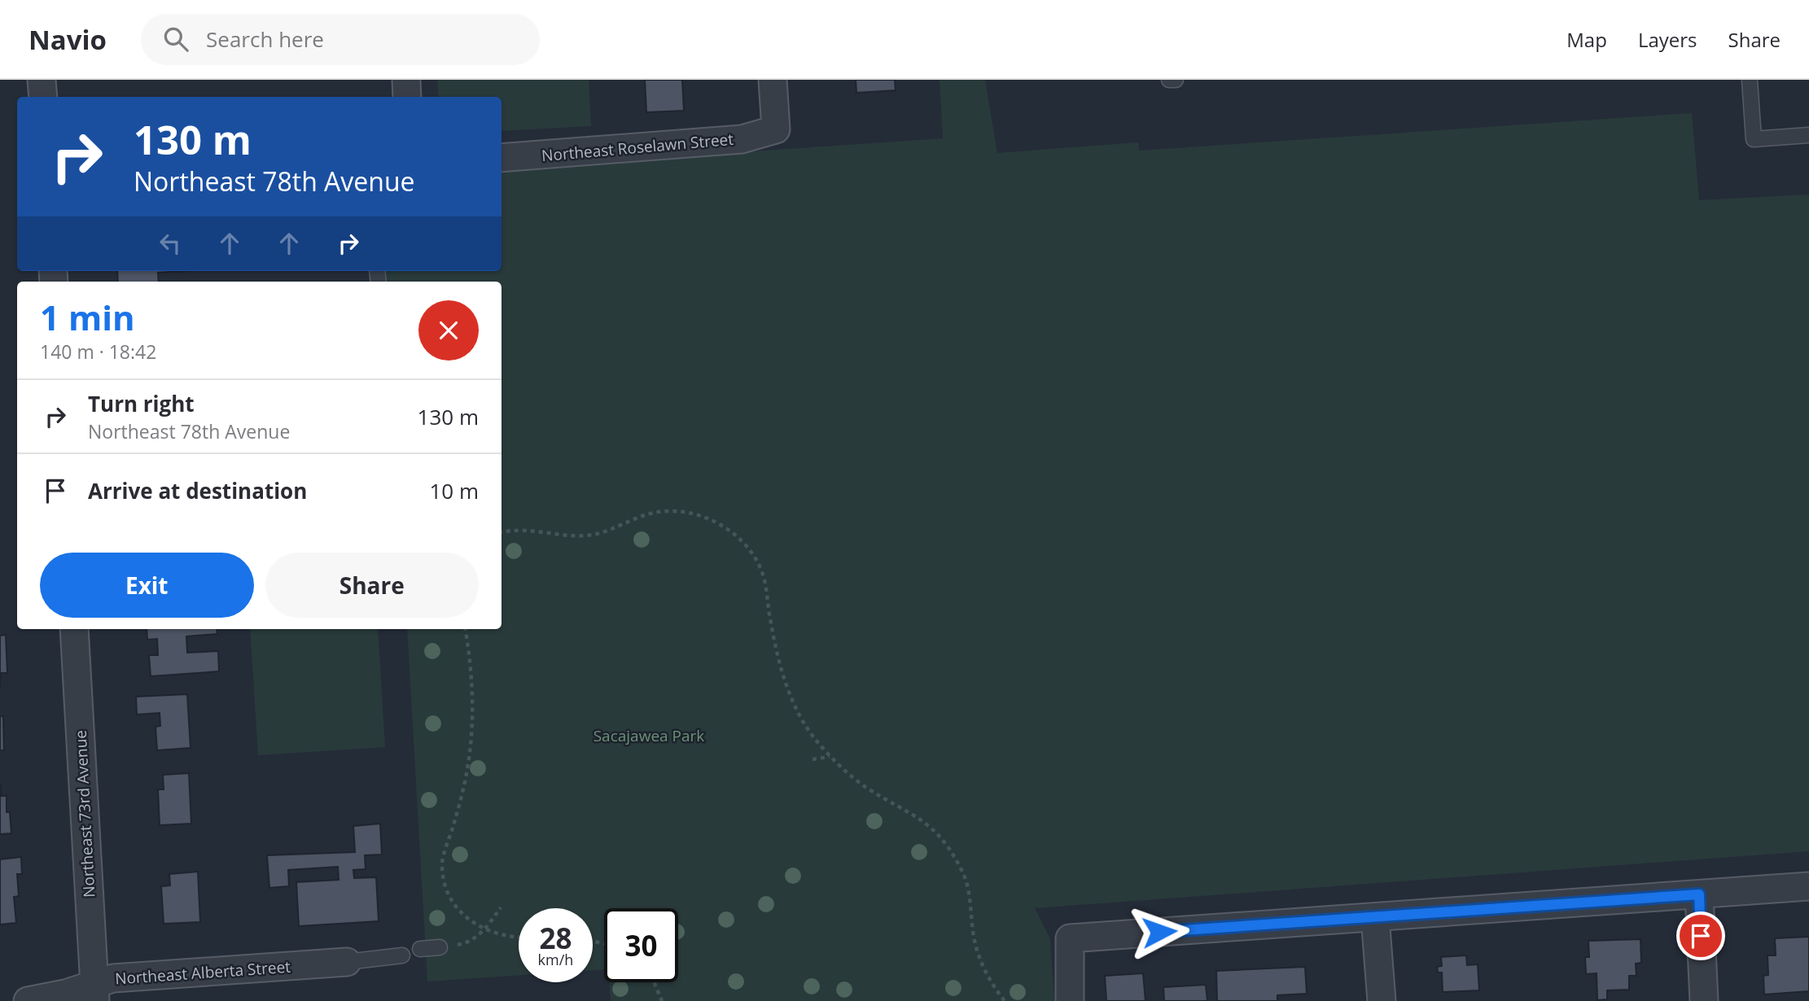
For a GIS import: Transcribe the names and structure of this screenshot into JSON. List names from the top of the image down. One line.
{"streets":{"street":["Northeast Roselawn Street","Northeast 73rd Avenue","Northeast Alberta Street"]},"crossings":[["Northeast 73rd Avenue","Northeast Alberta Street"]],"parks":["Sacajawea Park"],"page":{"header":"Navio","search":"Search here","nav":["Map","Layers","Share"],"turn":["130 m","Northeast 78th Avenue"],"heading":["1 min","140 m · 18:42"],"list":[{"name":"Turn right","note":"Northeast 78th Avenue","value":"130 m"},{"name":"Arrive at destination","value":"10 m"}],"buttons":["Exit","Share"],"speed":"28 km/h","limit":"30"}}
